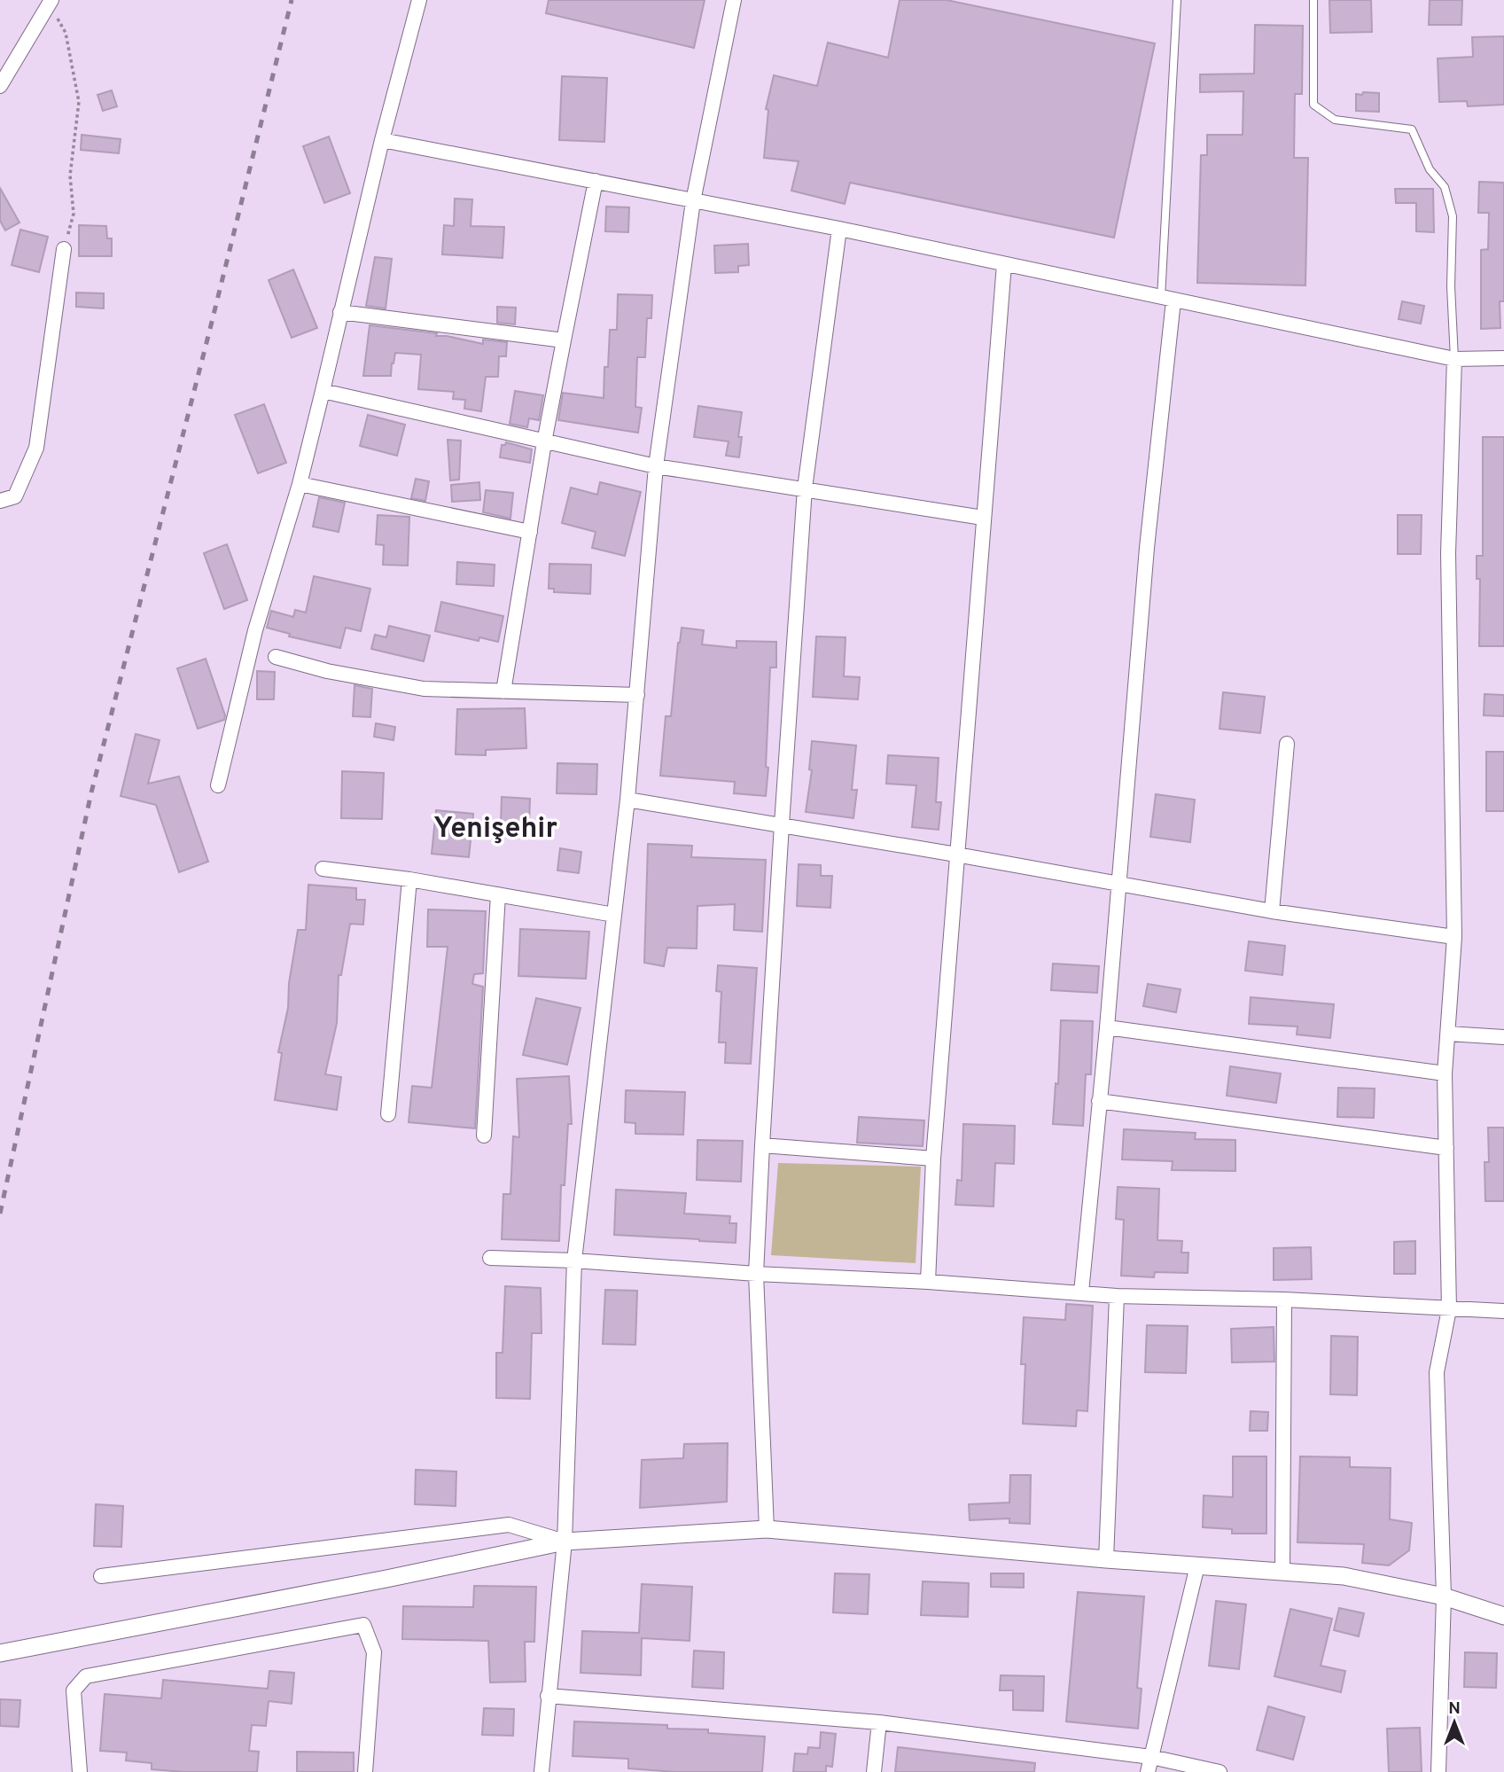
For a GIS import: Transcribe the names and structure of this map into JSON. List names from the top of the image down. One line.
{"districts":["Yenişehir"],"north":"top"}
